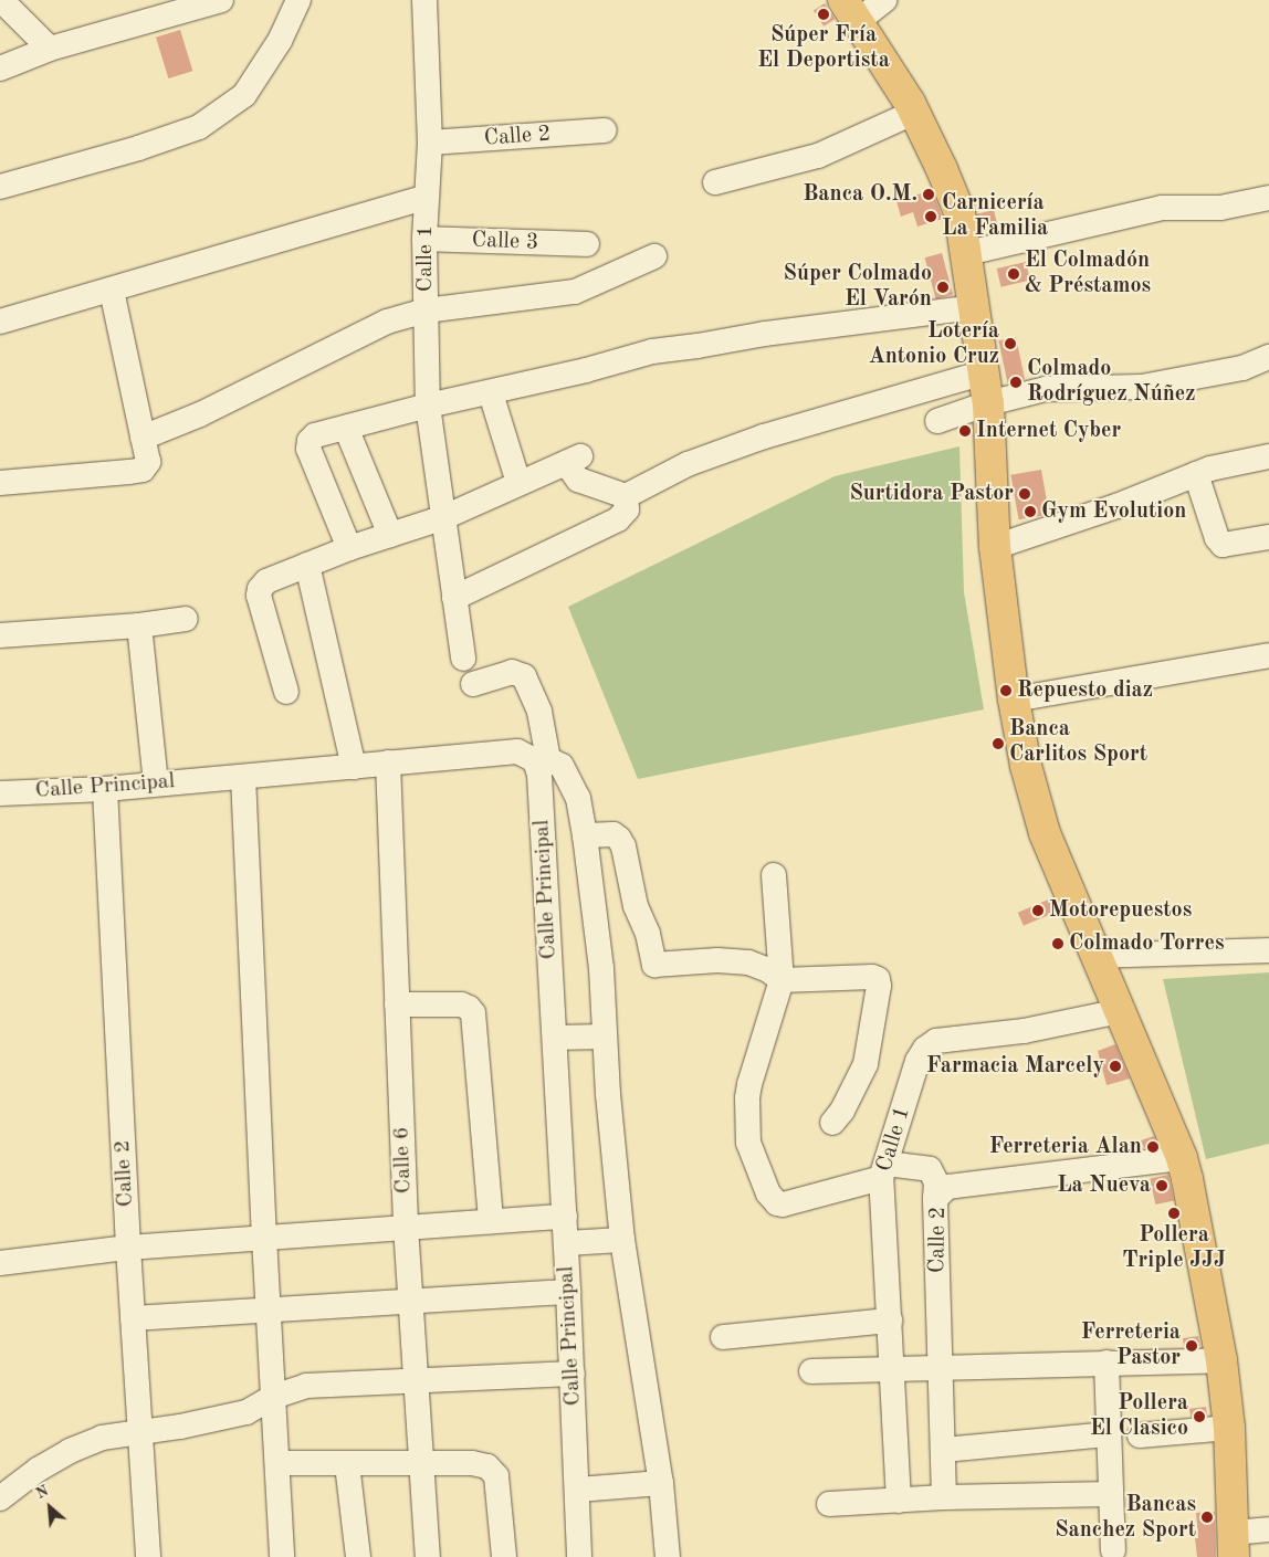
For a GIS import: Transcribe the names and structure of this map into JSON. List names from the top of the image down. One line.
{"streets":{"street":["Calle 2","Calle 3","Calle 1","Calle Principal","Calle 6"]},"crossings":[["Calle 2","Calle 1"],["Calle 2","Calle Principal"],["Calle 3","Calle 1"],["Calle Principal","Calle 6"]],"places":["Súper Fría El Deportista","Banca O.M.","Carnicería La Familia","El Colmadón & Préstamos","Súper Colmado El Varón","Lotería Antonio Cruz","Colmado Rodríguez Núñez","Internet Cyber","Surtidora Pastor","Gym Evolution","Repuesto diaz","Banca Carlitos Sport","Motorepuestos","Colmado Torres","Farmacia Marcely","Ferreteria Alan","La Nueva","Pollera Triple JJJ","Ferreteria Pastor","Pollera El Clasico","Bancas Sanchez Sport"],"north":"top left"}
